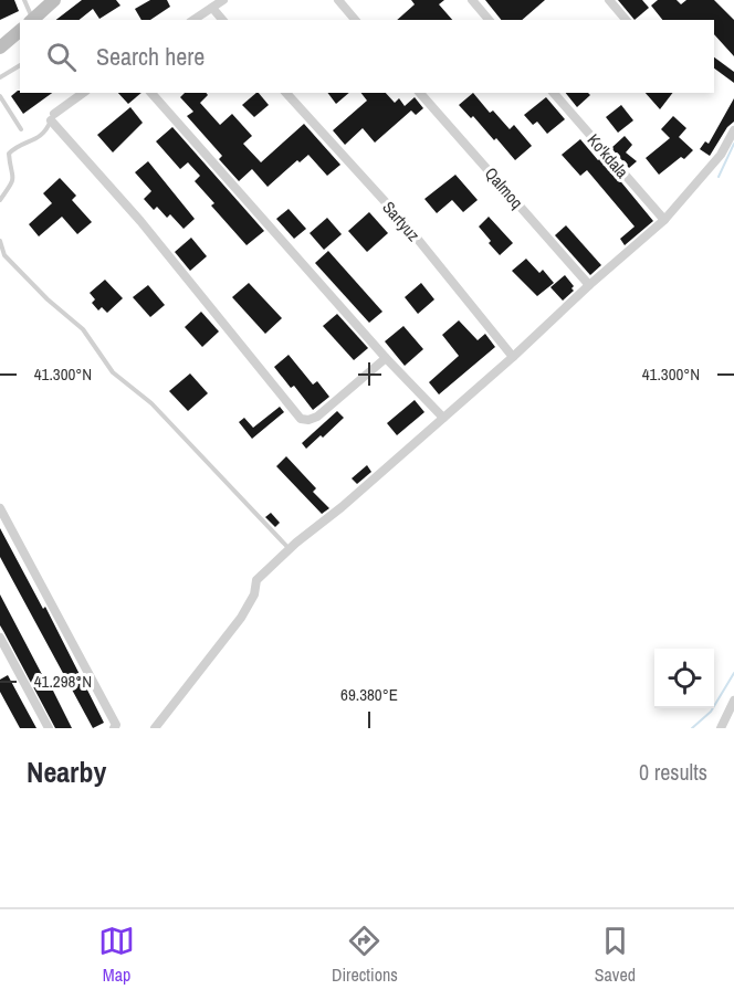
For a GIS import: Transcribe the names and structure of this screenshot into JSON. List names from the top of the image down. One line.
{"streets":{"street":["Ko'kdala","Qalmoq","Sartyuz"]},"page":{"search":"Search here","heading":["Nearby","0 results"],"nav":["Map","Directions","Saved"]},"coordinates":["41.300°N","41.298°N","69.380°E"]}
